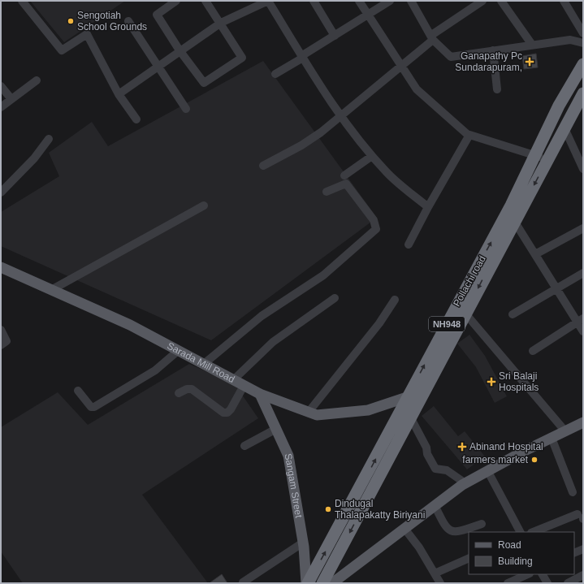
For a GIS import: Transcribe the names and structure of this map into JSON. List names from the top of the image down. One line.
{"streets":{"highway":["Pollachi road","NH948"],"main road":["Sarada Mill Road","Sangam Street"]},"crossings":[["Pollachi road","NH948"],["Pollachi road","Sarada Mill Road"],["Pollachi road","Sangam Street"],["NH948","Sarada Mill Road"],["Sarada Mill Road","Sangam Street"]],"places":{"other":["Sengotiah School Grounds","farmers market","Dindugal Thalapakatty Biriyani"],"health":["Ganapathy Pc Sundarapuram,","Sri Balaji Hospitals","Abinand Hospital"]},"legend":["Road","Building"]}
